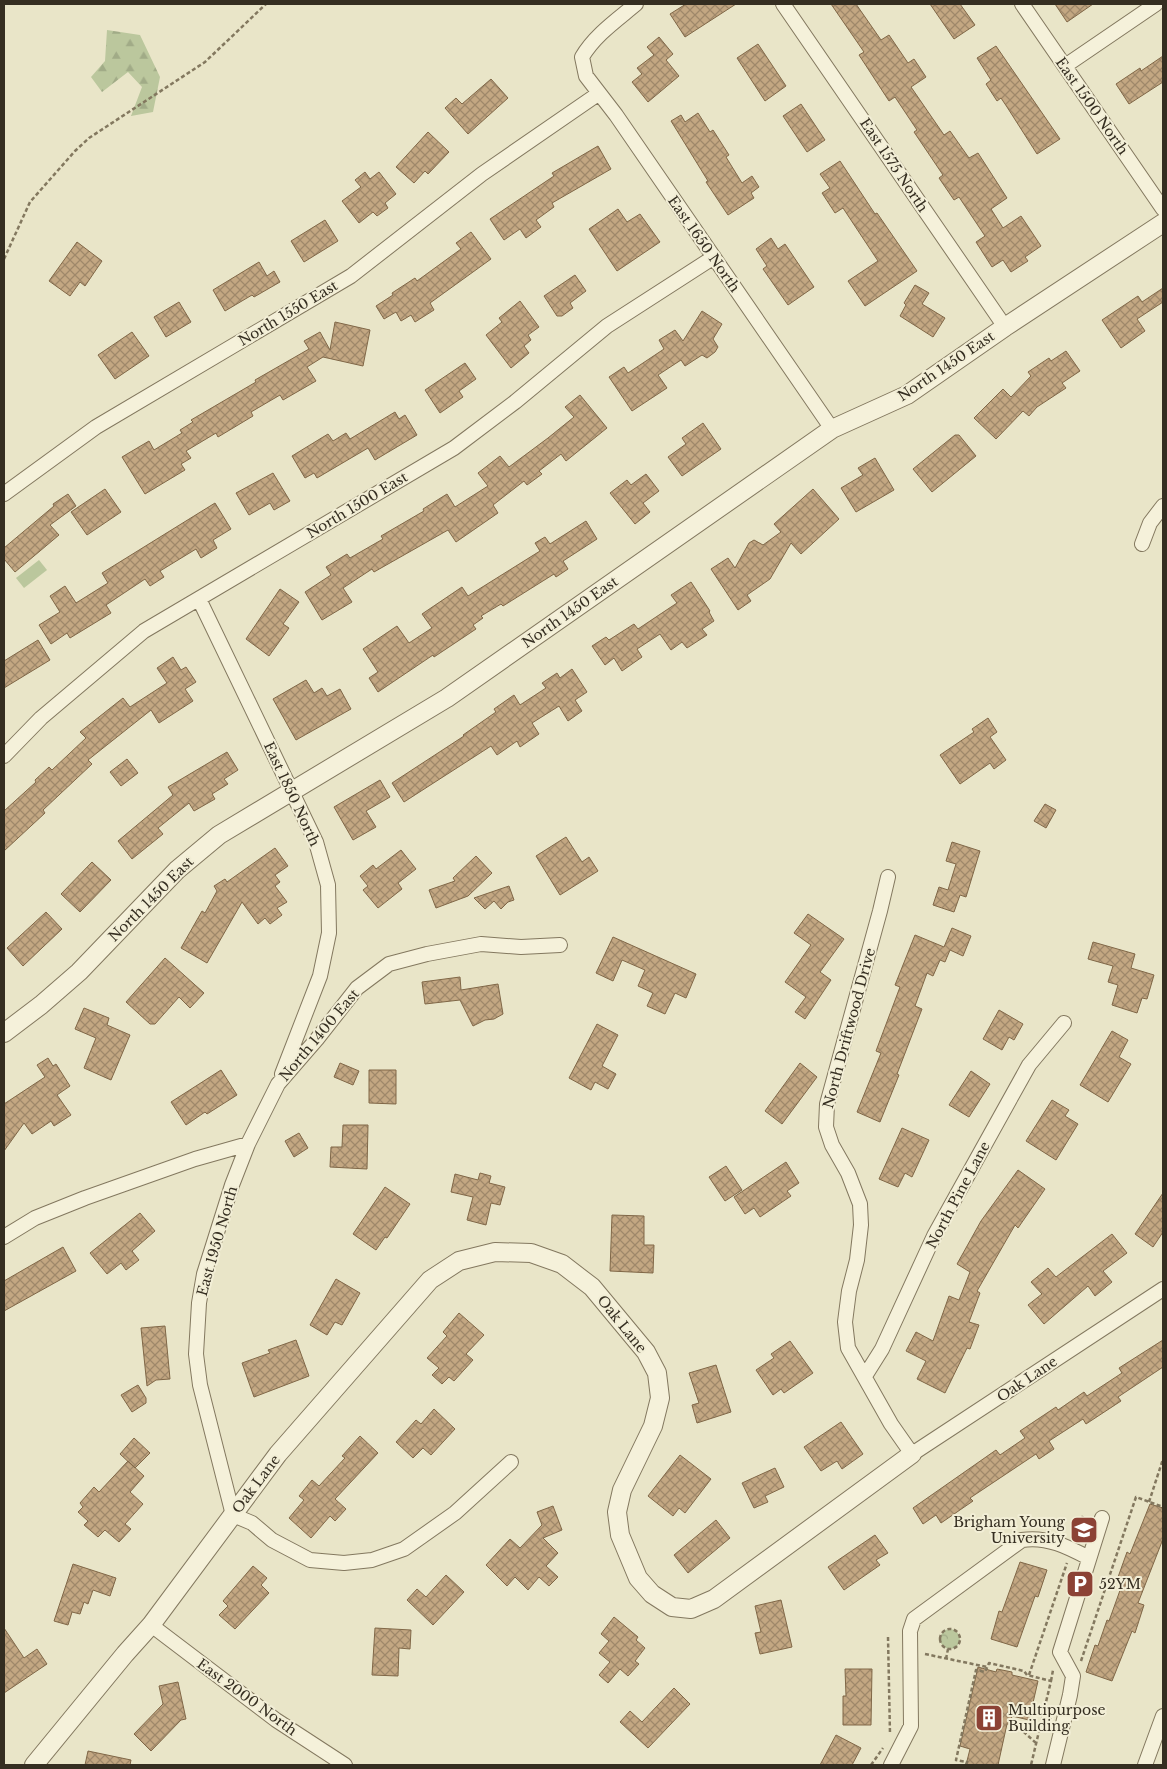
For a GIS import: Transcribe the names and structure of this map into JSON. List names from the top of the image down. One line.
{"streets":{"street":["East 1500 North","East 1575 North","East 1650 North","North 1550 East","North 1450 East","North 1500 East","East 1850 North","North Driftwood Drive","North 1400 East","North Pine Lane","East 1950 North","Oak Lane","East 2000 North"]},"crossings":[["East 1575 North","North 1450 East"],["East 1650 North","North 1550 East"],["East 1650 North","North 1450 East"],["East 1650 North","North 1500 East"],["North 1450 East","East 1850 North"],["North 1500 East","East 1850 North"],["East 1850 North","North 1400 East"],["North Driftwood Drive","North Pine Lane"],["North Driftwood Drive","Oak Lane"],["North 1400 East","East 1950 North"],["East 1950 North","Oak Lane"],["Oak Lane","East 2000 North"]],"places":{"school or university":["Brigham Young University"],"parking":["52YM"],"building":["Multipurpose Building"]}}
